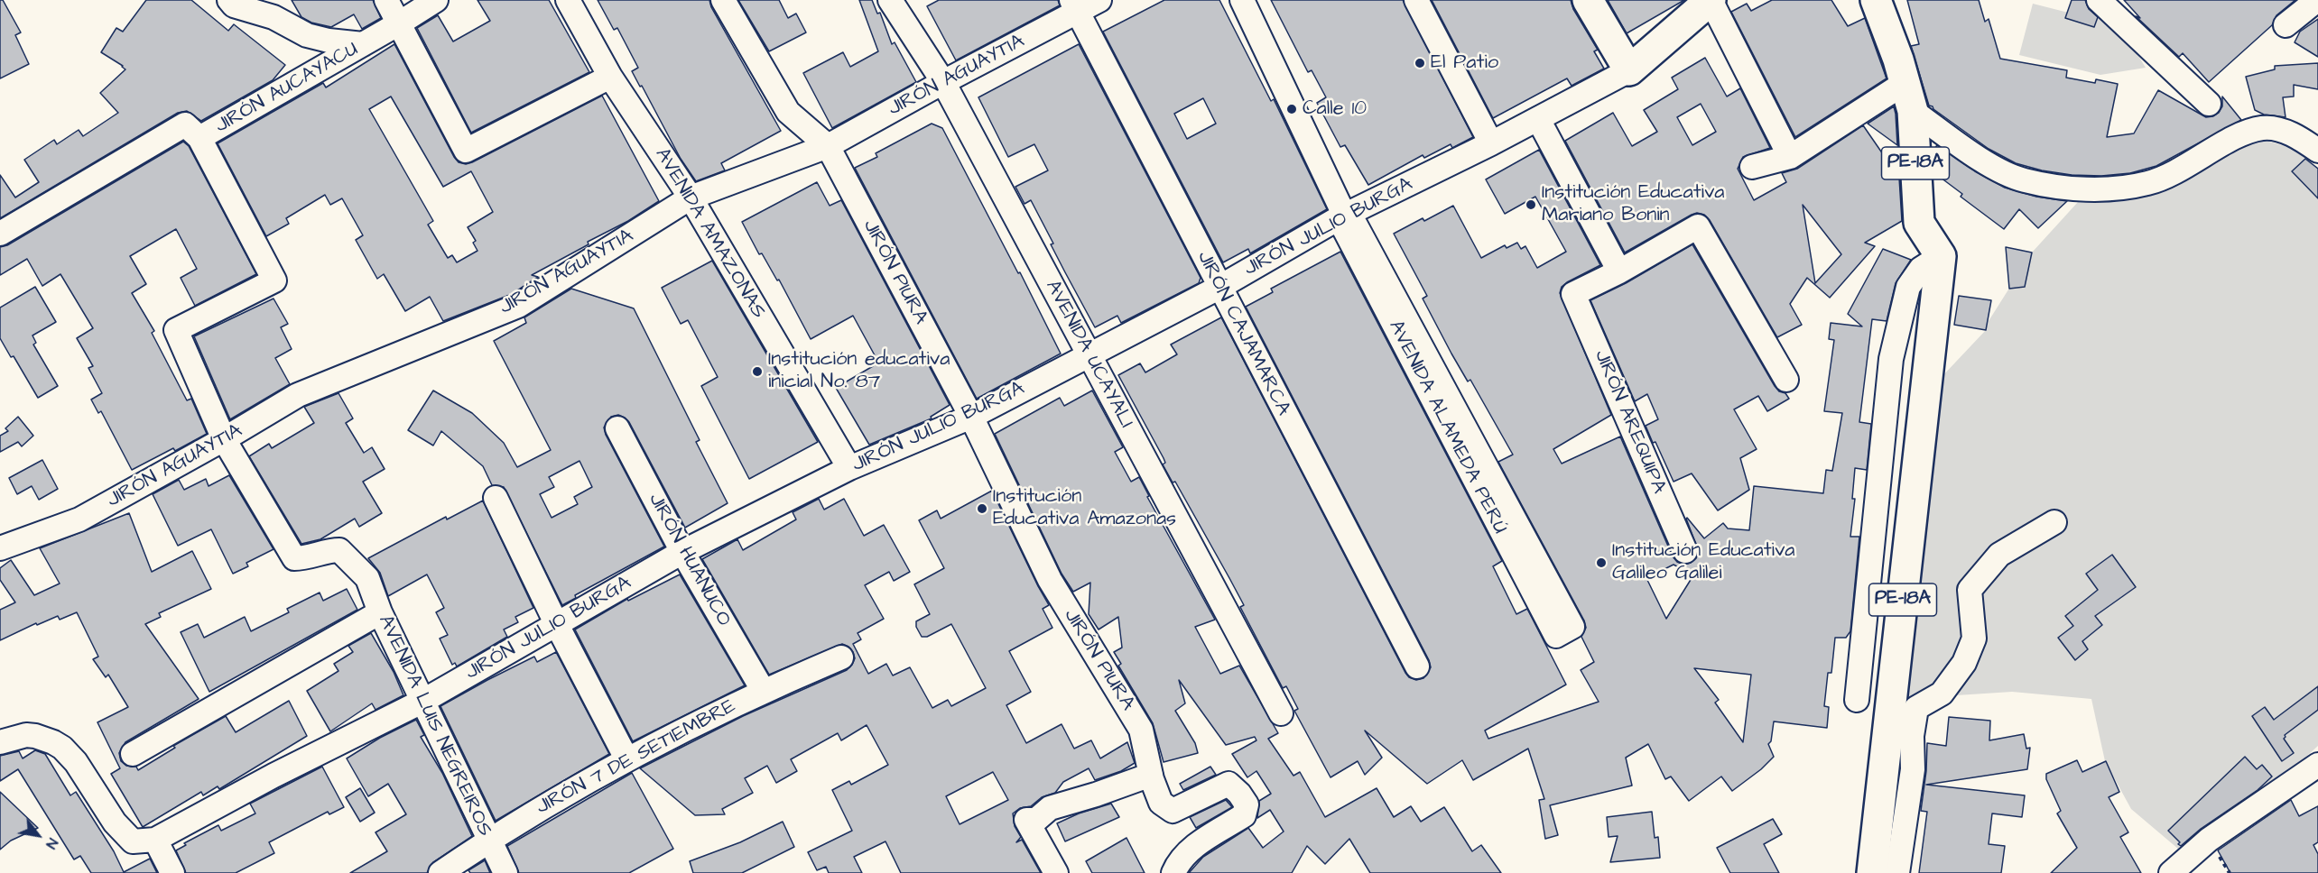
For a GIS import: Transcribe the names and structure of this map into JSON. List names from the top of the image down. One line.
{"streets":{"highway":["PE-18A","JIRÓN JULIO BURGA"],"street":["JIRÓN AGUAYTIA","JIRÓN AUCAYACU","AVENIDA AMAZONAS","JIRÓN PIURA","JIRÓN CAJAMARCA","AVENIDA UCAYALI","JIRÓN AREQUIPA","AVENIDA ALAMEDA PERÚ","JIRÓN HUANUCO","AVENIDA LUIS NEGREIROS","JIRÓN 7 DE SETIEMBRE"]},"crossings":[["JIRÓN AGUAYTIA","AVENIDA AMAZONAS"],["JIRÓN AGUAYTIA","JIRÓN PIURA"],["JIRÓN AGUAYTIA","JIRÓN CAJAMARCA"],["JIRÓN AGUAYTIA","AVENIDA UCAYALI"],["JIRÓN AGUAYTIA","AVENIDA LUIS NEGREIROS"],["JIRÓN JULIO BURGA","AVENIDA AMAZONAS"],["JIRÓN JULIO BURGA","JIRÓN PIURA"],["JIRÓN JULIO BURGA","JIRÓN CAJAMARCA"],["JIRÓN JULIO BURGA","AVENIDA UCAYALI"],["JIRÓN JULIO BURGA","AVENIDA ALAMEDA PERÚ"],["JIRÓN JULIO BURGA","JIRÓN HUANUCO"],["JIRÓN JULIO BURGA","AVENIDA LUIS NEGREIROS"],["JIRÓN HUANUCO","JIRÓN 7 DE SETIEMBRE"],["AVENIDA LUIS NEGREIROS","JIRÓN 7 DE SETIEMBRE"]],"places":["El Patio","Calle 10","Institución Educativa Mariano Bonin","Institución educativa inicial No. 87","Institución Educativa Amazonas","Institución Educativa Galileo Galilei"],"north":"bottom right"}
